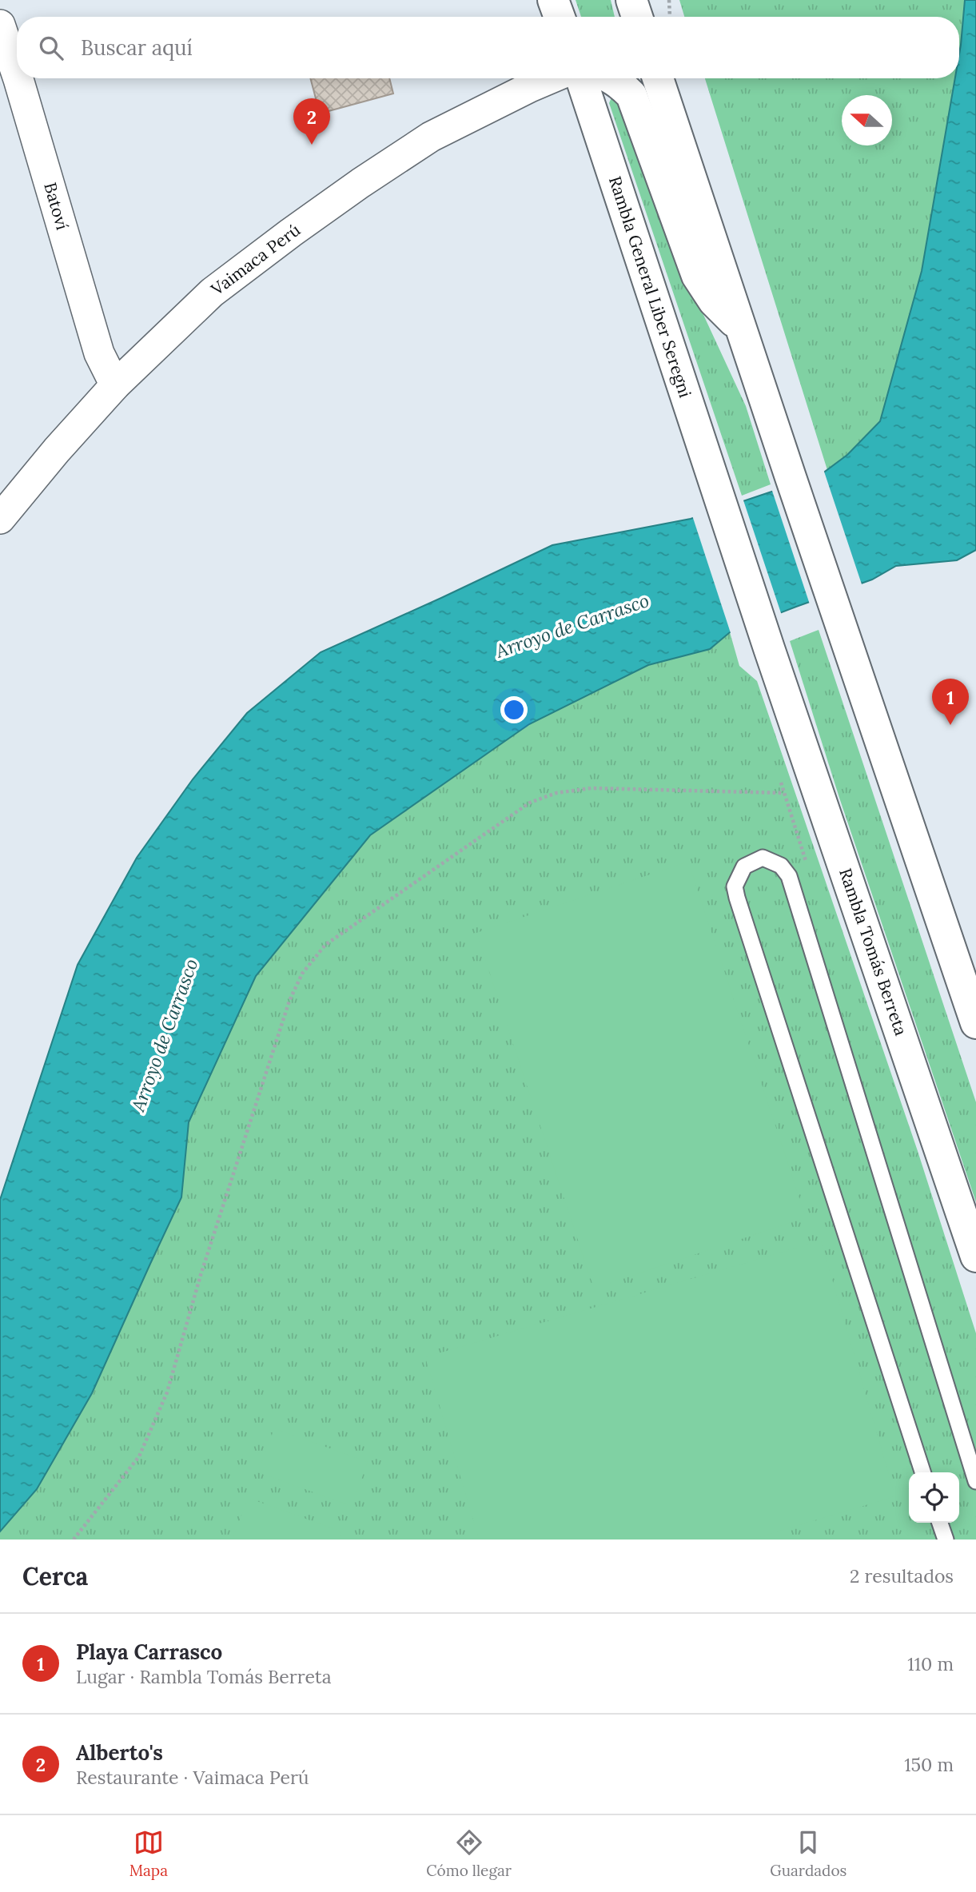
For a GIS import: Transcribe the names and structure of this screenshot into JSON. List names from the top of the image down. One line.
{"streets":{"main road":["Rambla General Liber Seregni","Rambla Tomás Berreta"],"street":["Batoví","Vaimaca Perú"]},"crossings":[["Batoví","Vaimaca Perú"],["Rambla General Liber Seregni","Rambla Tomás Berreta"]],"water":["Arroyo de Carrasco"],"north":"left","page":{"search":"Buscar aquí","pins":["2","1"],"heading":["Cerca","2 resultados"],"list":[{"mark":"1","name":"Playa Carrasco","note":"Lugar · Rambla Tomás Berreta","value":"110 m"},{"mark":"2","name":"Alberto's","note":"Restaurante · Vaimaca Perú","value":"150 m"}],"nav":["Mapa","Cómo llegar","Guardados"]}}
